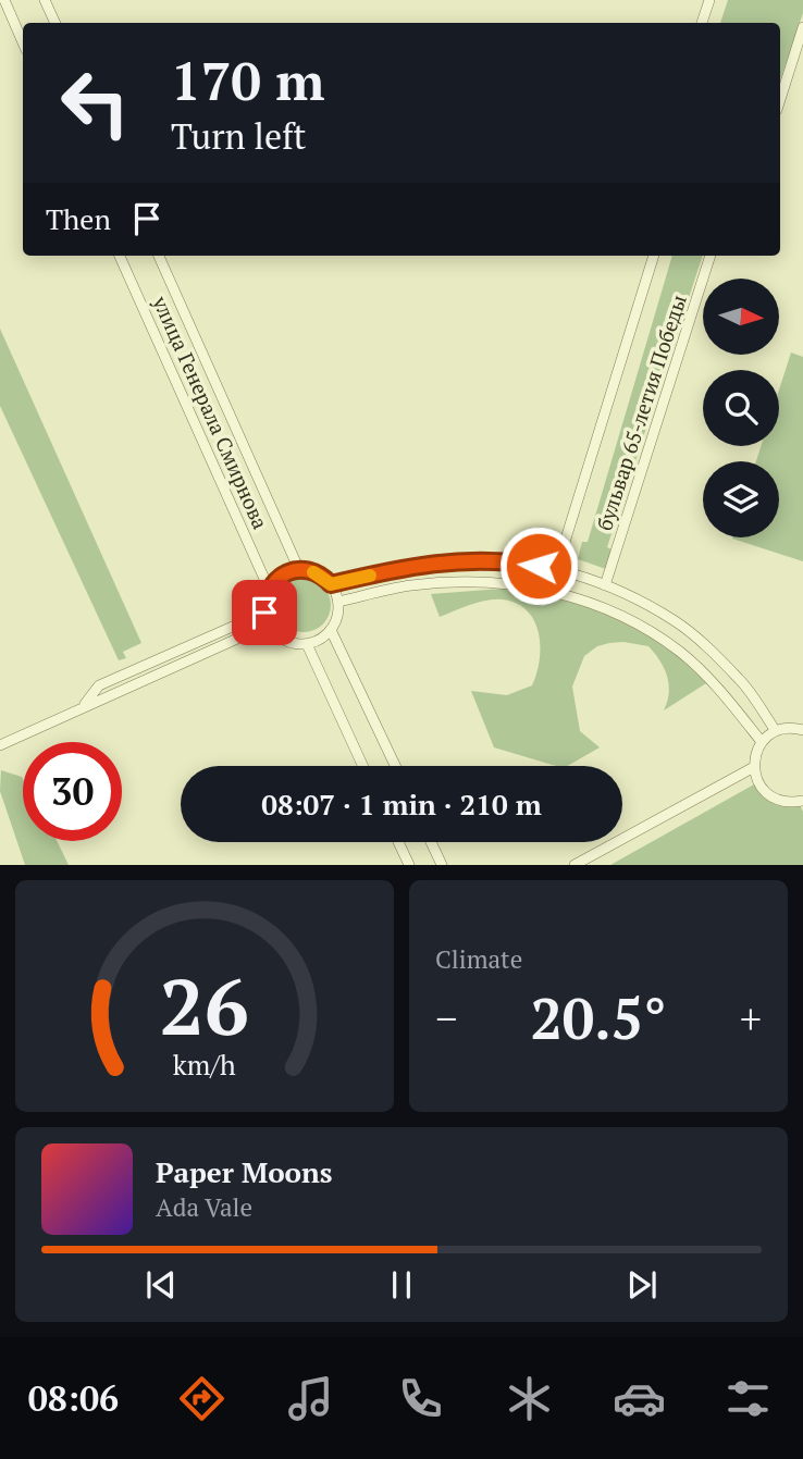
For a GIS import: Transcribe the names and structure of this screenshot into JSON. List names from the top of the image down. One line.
{"streets":{"street":["улица Генерала Смирнова","бульвар 65-летия Победы"]},"north":"right","page":{"turn":["170 m","Turn left"],"then":"Then","limit":"30","trip":"08:07 · 1 min · 210 m","tile":"Climate","heat":["−","20.5°","+"],"song":["Paper Moons","Ada Vale"],"tabs":"08:06","gauge":["26","km/h"]}}
